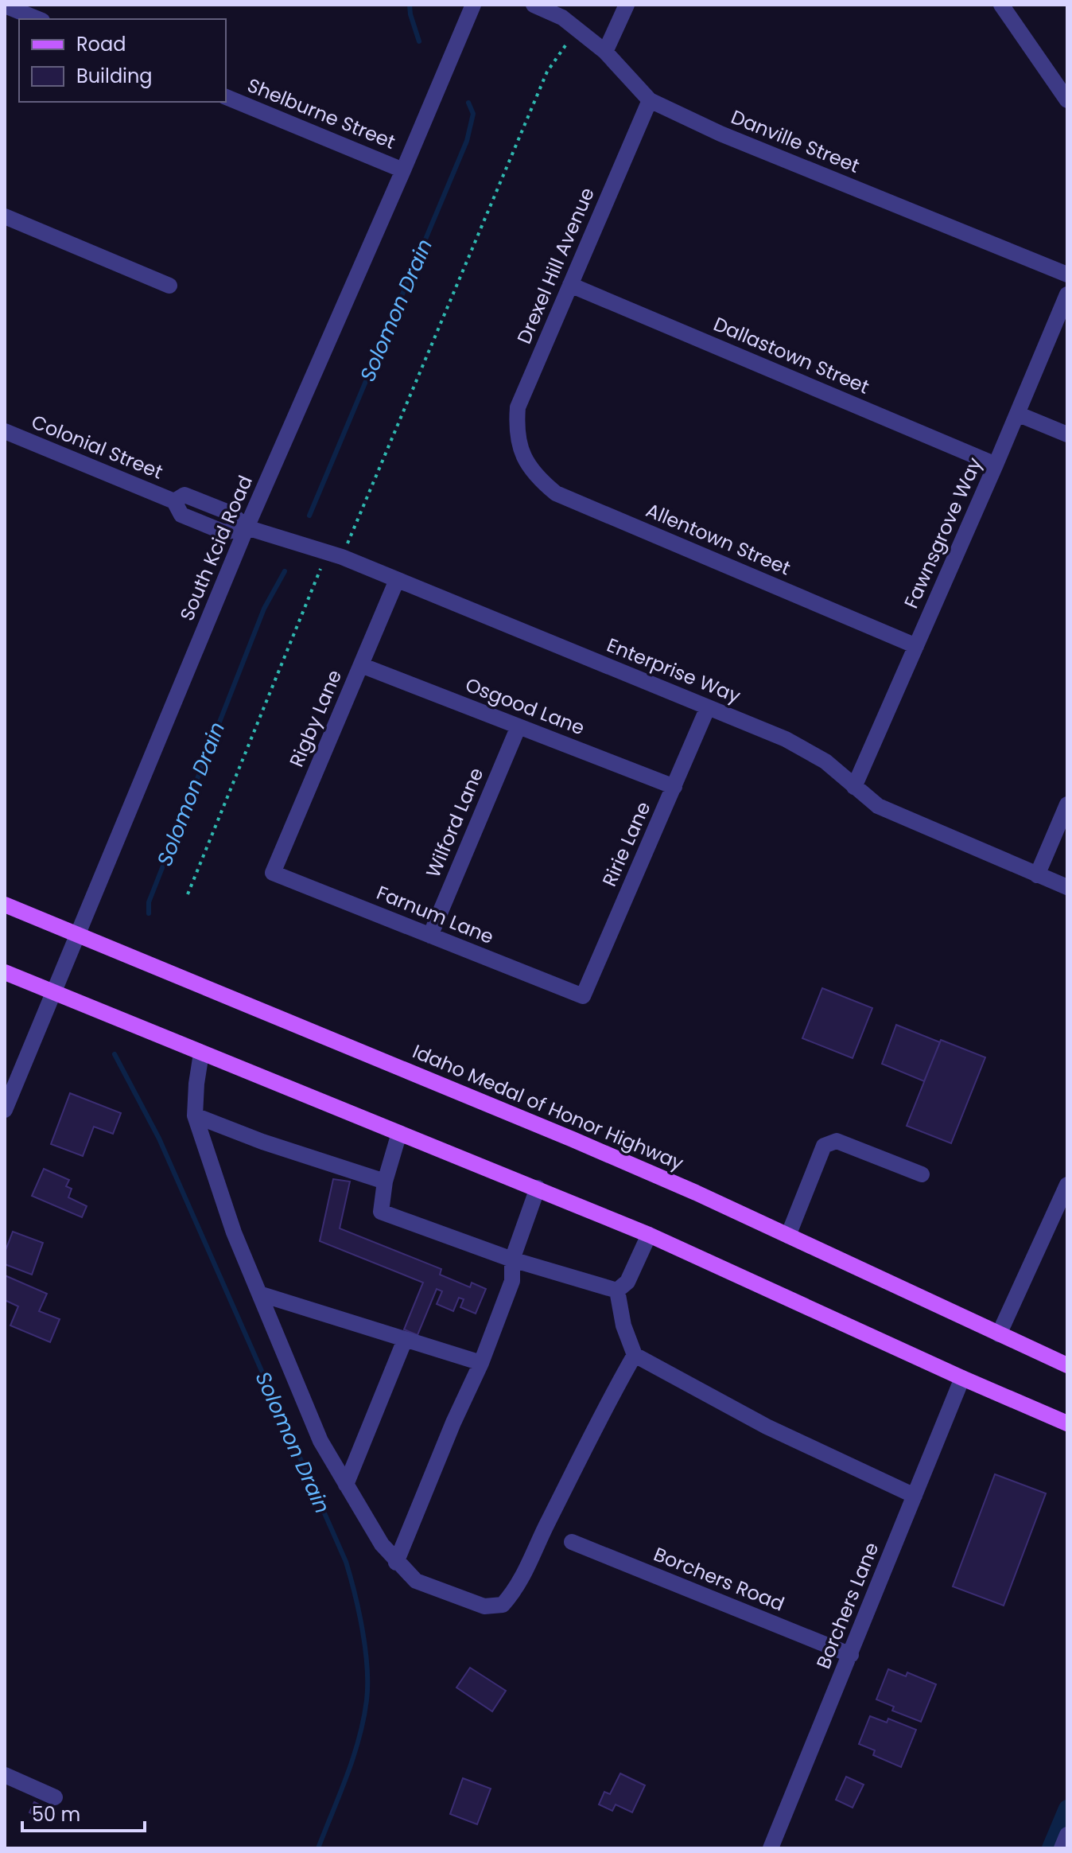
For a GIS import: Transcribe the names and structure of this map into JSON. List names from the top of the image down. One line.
{"streets":{"main road":["Idaho Medal of Honor Highway"],"street":["Shelburne Street","Danville Street","Drexel Hill Avenue","Dallastown Street","Colonial Street","Fawnsgrove Way","Allentown Street","South Kcid Road","Enterprise Way","Osgood Lane","Rigby Lane","Wilford Lane","Ririe Lane","Farnum Lane","Borchers Road","Borchers Lane"]},"crossings":[["Shelburne Street","South Kcid Road"],["Danville Street","Drexel Hill Avenue"],["Drexel Hill Avenue","Dallastown Street"],["Drexel Hill Avenue","Allentown Street"],["Dallastown Street","Fawnsgrove Way"],["Colonial Street","South Kcid Road"],["Colonial Street","Enterprise Way"],["Fawnsgrove Way","Allentown Street"],["Fawnsgrove Way","Enterprise Way"],["South Kcid Road","Enterprise Way"],["South Kcid Road","Idaho Medal of Honor Highway"],["Enterprise Way","Rigby Lane"],["Enterprise Way","Ririe Lane"],["Osgood Lane","Rigby Lane"],["Osgood Lane","Wilford Lane"],["Osgood Lane","Ririe Lane"],["Rigby Lane","Farnum Lane"],["Wilford Lane","Farnum Lane"],["Ririe Lane","Farnum Lane"],["Borchers Road","Borchers Lane"]],"water":["Solomon Drain"],"legend":["Road","Building"],"scale_bar":"50 m"}
